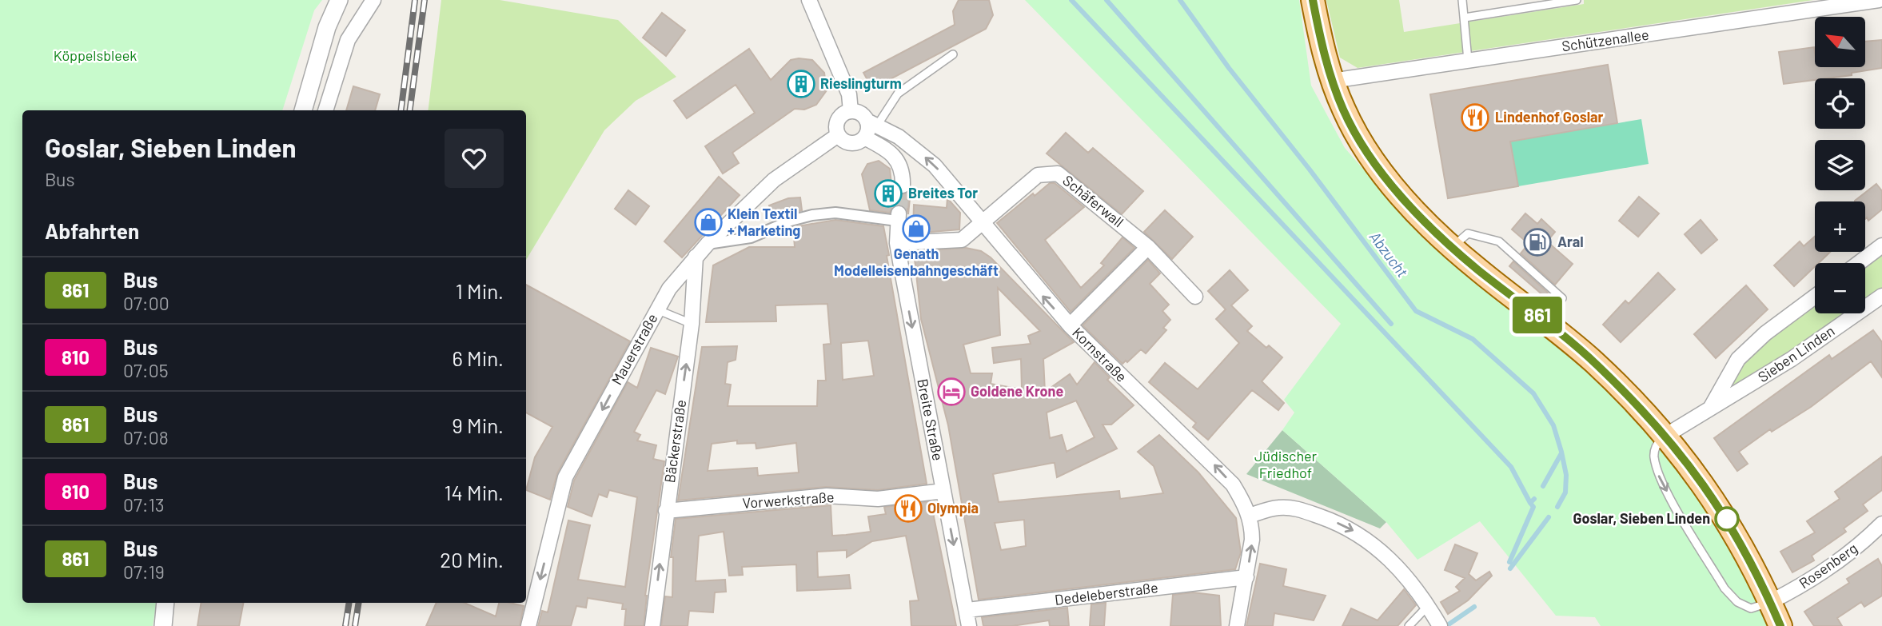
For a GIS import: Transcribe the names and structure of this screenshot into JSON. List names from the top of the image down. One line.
{"streets":{"street":["Schützenallee","Schäferwall","Mauerstraße","Sieben Linden","Kornstraße","Breite Straße","Bäckerstraße","Vorwerkstraße","Rosenberg","Dedeleberstraße"]},"crossings":[["Schäferwall","Kornstraße"],["Schäferwall","Breite Straße"],["Mauerstraße","Kornstraße"],["Mauerstraße","Bäckerstraße"],["Kornstraße","Dedeleberstraße"],["Breite Straße","Vorwerkstraße"],["Breite Straße","Dedeleberstraße"],["Bäckerstraße","Vorwerkstraße"]],"one_way":["Mauerstraße","Kornstraße","Breite Straße","Bäckerstraße"],"water":["Abzucht"],"parks":["Köppelsbleek","Jüdischer Friedhof"],"places":{"building":["Rieslingturm","Breites Tor"],"restaurant":["Lindenhof Goslar","Olympia"],"shop":["Klein Textil + Marketing","Genath Modelleisenbahngeschäft"],"fuel station":["Aral"],"hotel":["Goldene Krone"],"other":["Goslar, Sieben Linden"]},"lines":["bus line 861"],"north":"top left","page":{"on_map":"861","map_buttons":["+","−"],"heading":[["Goslar, Sieben Linden","Bus"],"Abfahrten"],"list":[{"mark":"861","name":"Bus","note":"07:00","value":"1 Min."},{"mark":"810","name":"Bus","note":"07:05","value":"6 Min."},{"mark":"861","name":"Bus","note":"07:08","value":"9 Min."},{"mark":"810","name":"Bus","note":"07:13","value":"14 Min."},{"mark":"861","name":"Bus","note":"07:19","value":"20 Min."}]}}
